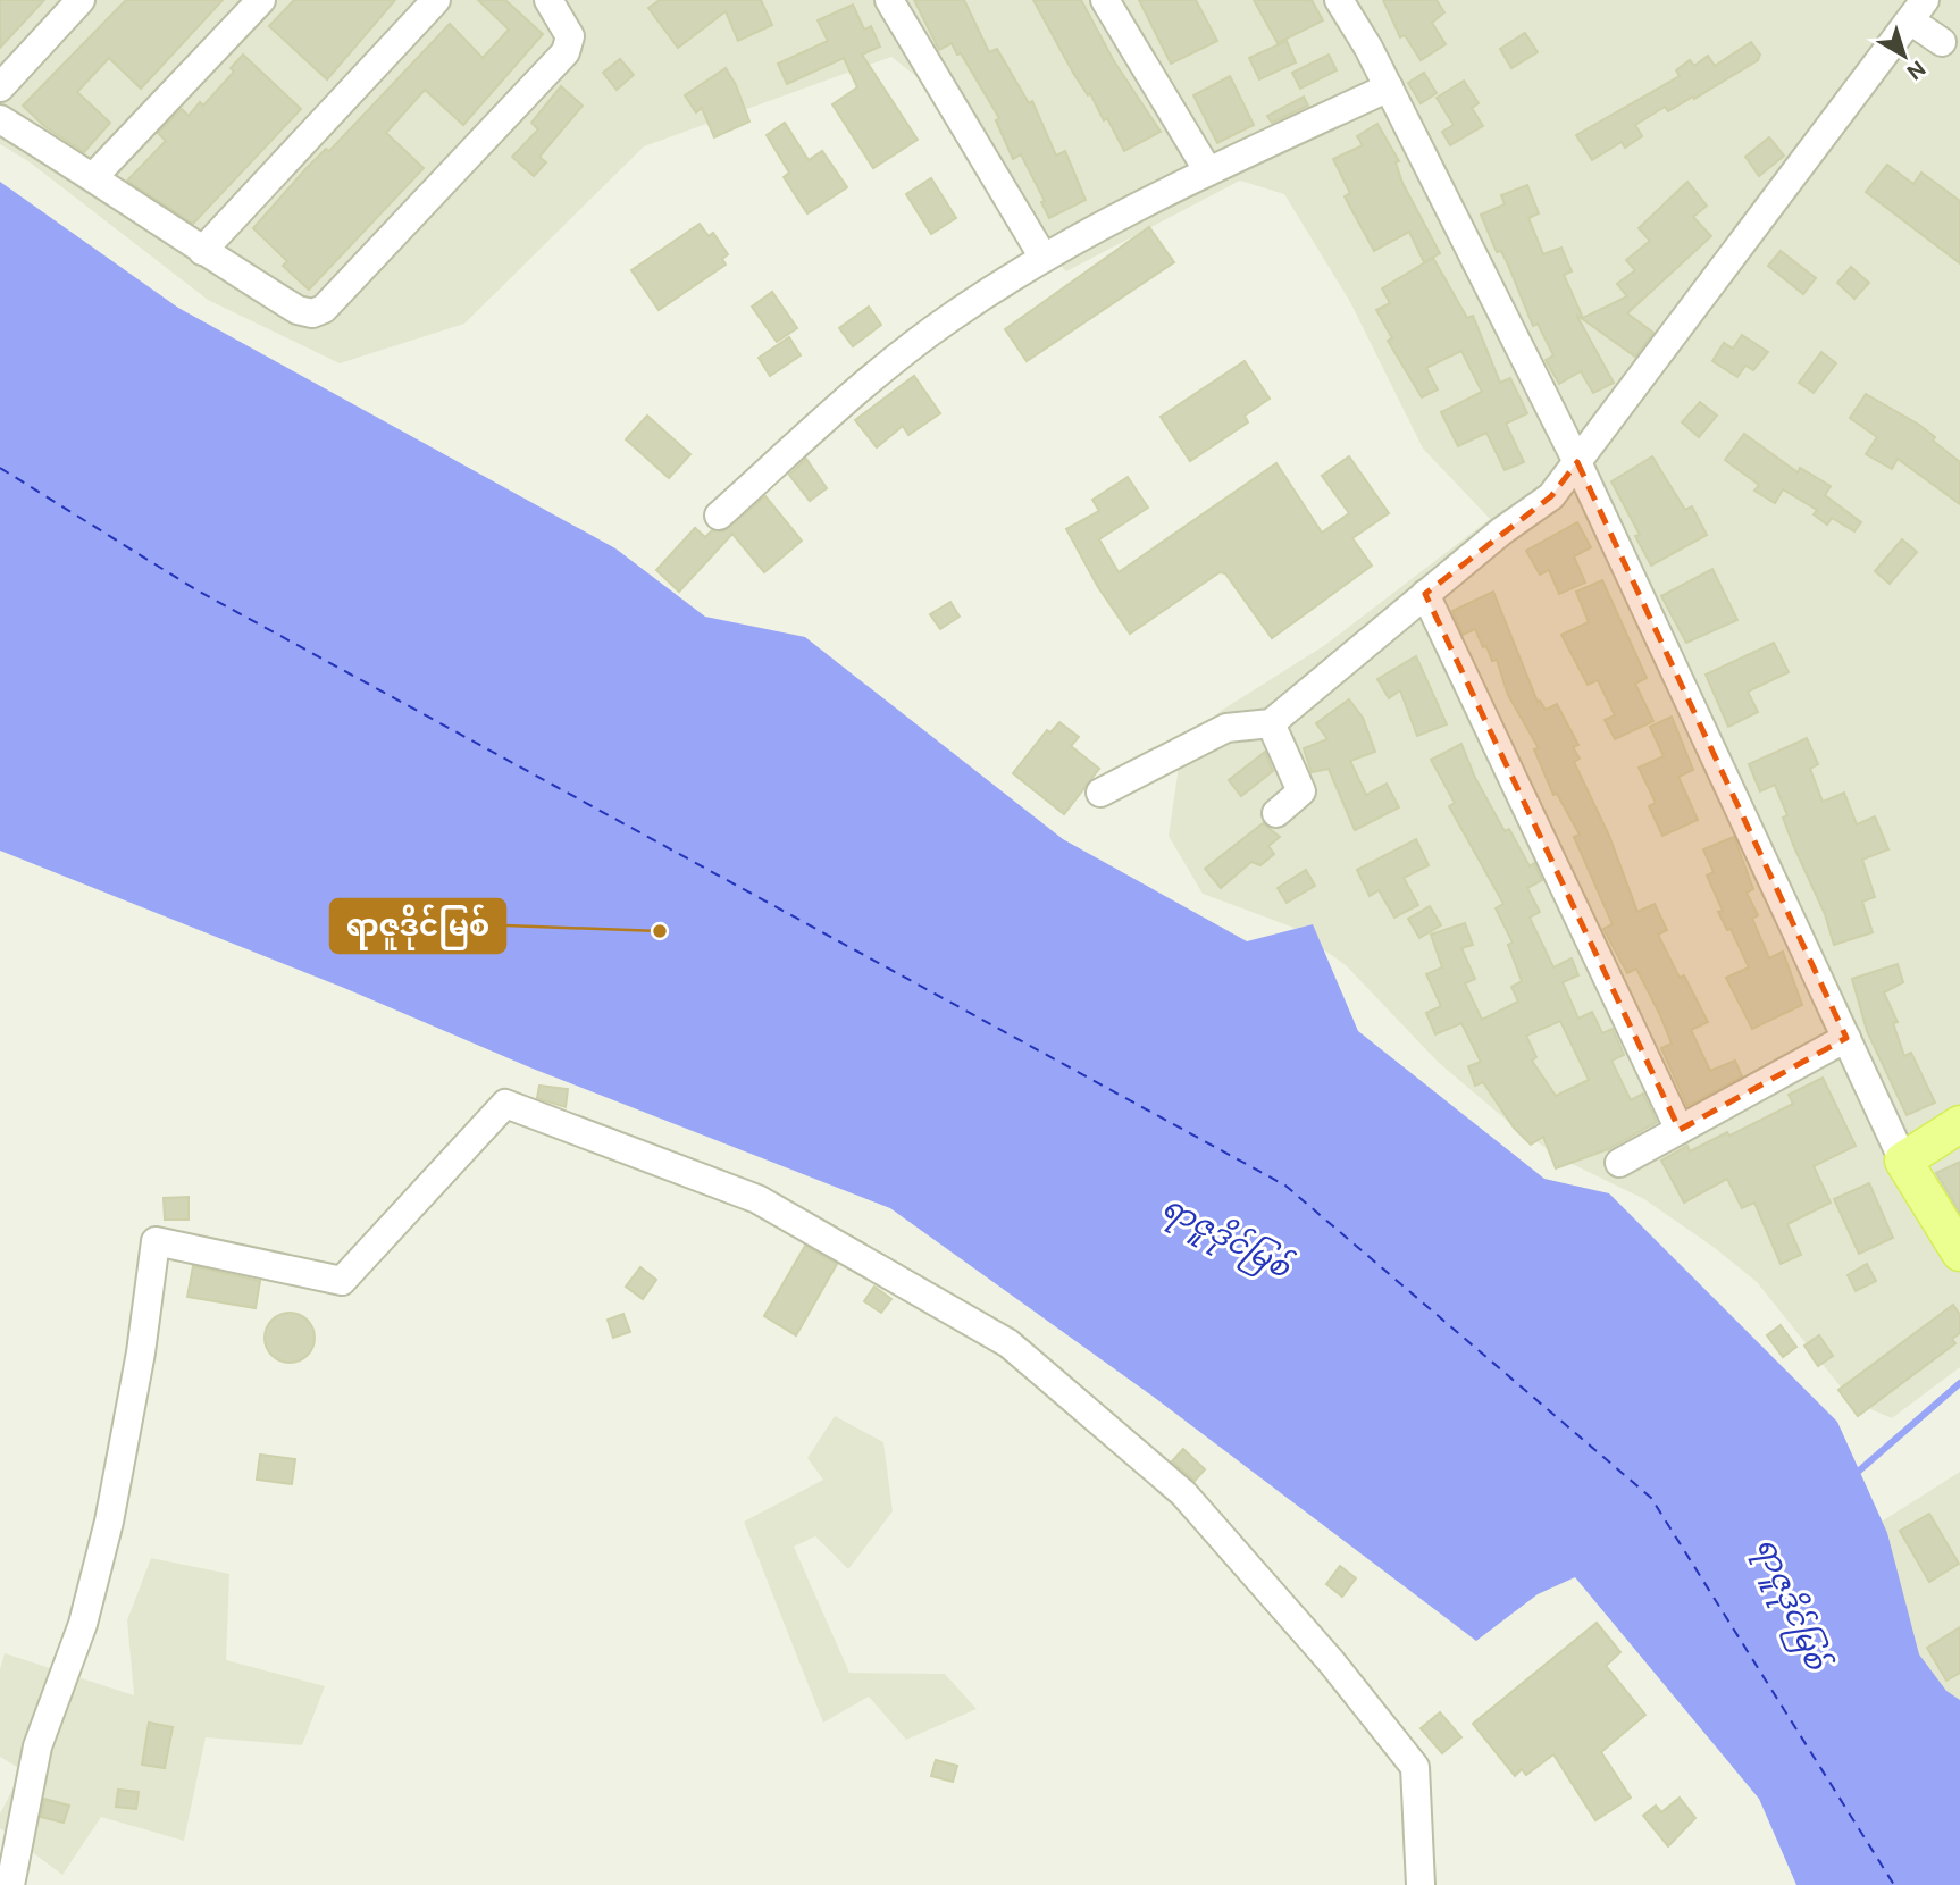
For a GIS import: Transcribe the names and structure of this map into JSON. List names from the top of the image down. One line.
{"water":["ရာဇူဒိုင်မြစ်"],"places":["ရာဇူဒိုင်မြစ်"],"north":"bottom right"}
